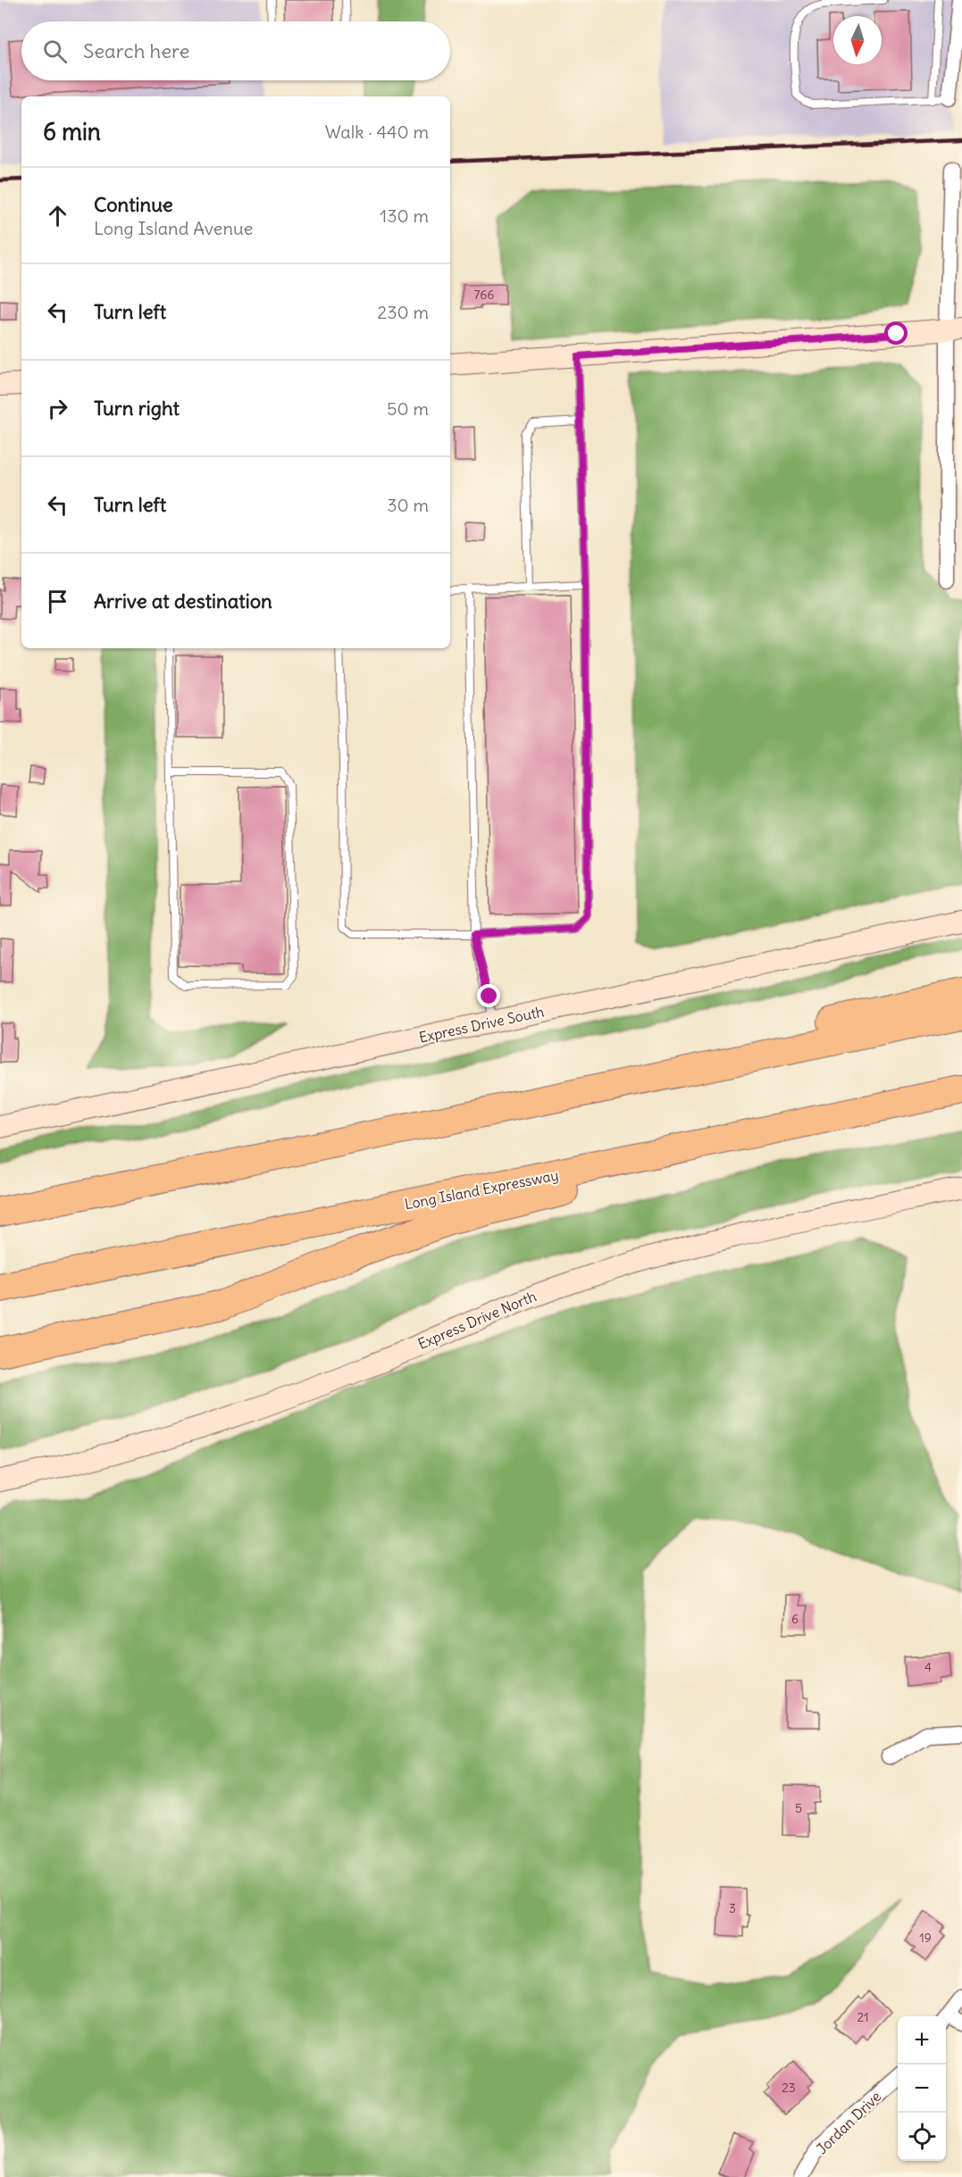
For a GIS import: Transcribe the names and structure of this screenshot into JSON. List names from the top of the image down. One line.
{"streets":{"highway":["Long Island Expressway"],"main road":["Express Drive South","Express Drive North"],"street":["Jordan Drive"]},"house_numbers":["766","6","4","5","3","19","21","23"],"north":"bottom","page":{"search":"Search here","heading":["6 min","Walk · 440 m"],"list":[["Continue","Long Island Avenue","130 m"],["Turn left","230 m"],["Turn right","50 m"],["Turn left","30 m"],"Arrive at destination"],"map_buttons":["+","−"]}}
